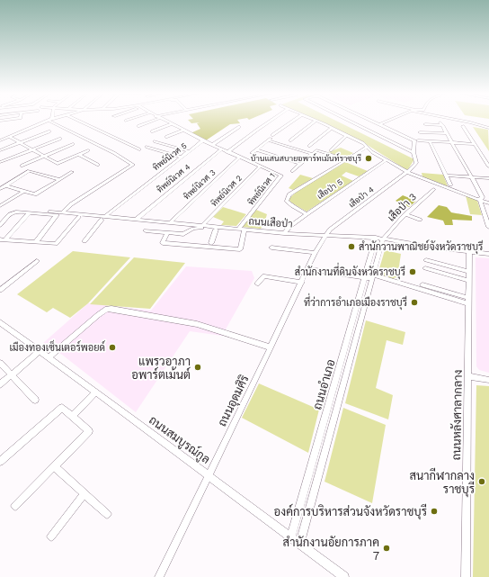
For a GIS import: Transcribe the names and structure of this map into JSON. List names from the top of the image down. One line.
{"streets":{"street":["ทิพย์นิเวศ 5","ทิพย์นิเวศ 4","ทิพย์นิเวศ 3","ทิพย์นิเวศ 1","เสือป่า 5","ทิพย์นิเวศ 2","เสือป่า 4","เสือป่า 3","ถนนเสือป่า","ถนนอำเภอ","ถนนอุดมศิริ","ถนนหลังศาลากลาง","ถนนสมบูรณ์กูล"]},"crossings":[["ทิพย์นิเวศ 5","ถนนเสือป่า"],["ทิพย์นิเวศ 4","ถนนเสือป่า"],["ทิพย์นิเวศ 3","ถนนเสือป่า"],["ทิพย์นิเวศ 1","ทิพย์นิเวศ 2"],["ทิพย์นิเวศ 1","ถนนเสือป่า"],["เสือป่า 5","ถนนเสือป่า"],["ทิพย์นิเวศ 2","ถนนเสือป่า"],["เสือป่า 4","ถนนเสือป่า"],["เสือป่า 4","ถนนอุดมศิริ"],["เสือป่า 3","ถนนเสือป่า"],["เสือป่า 3","ถนนอำเภอ"],["ถนนเสือป่า","ถนนอำเภอ"],["ถนนเสือป่า","ถนนอุดมศิริ"],["ถนนเสือป่า","ถนนหลังศาลากลาง"],["ถนนอำเภอ","ถนนสมบูรณ์กูล"],["ถนนอุดมศิริ","ถนนสมบูรณ์กูล"]],"places":["บ้านแสนสบายอพาร์ทเม้นท์ราชบุรี","สำนักวานพาณิชย์จังหวัดราชบุรี","สำนักงานที่ดินจังหวัดราชบุรี","ที่ว่าการอำเภอเมืองราชบุรี","เมืองทองเซ็นเตอร์พอยด์","แพรวอาภา อพาร์ตเม้นต์","สนากีฬากลาง ราชบุรี","องค์การบริหารส่วนจังหวัดราชบุรี","สำนักงานอัยการภาค 7"]}
